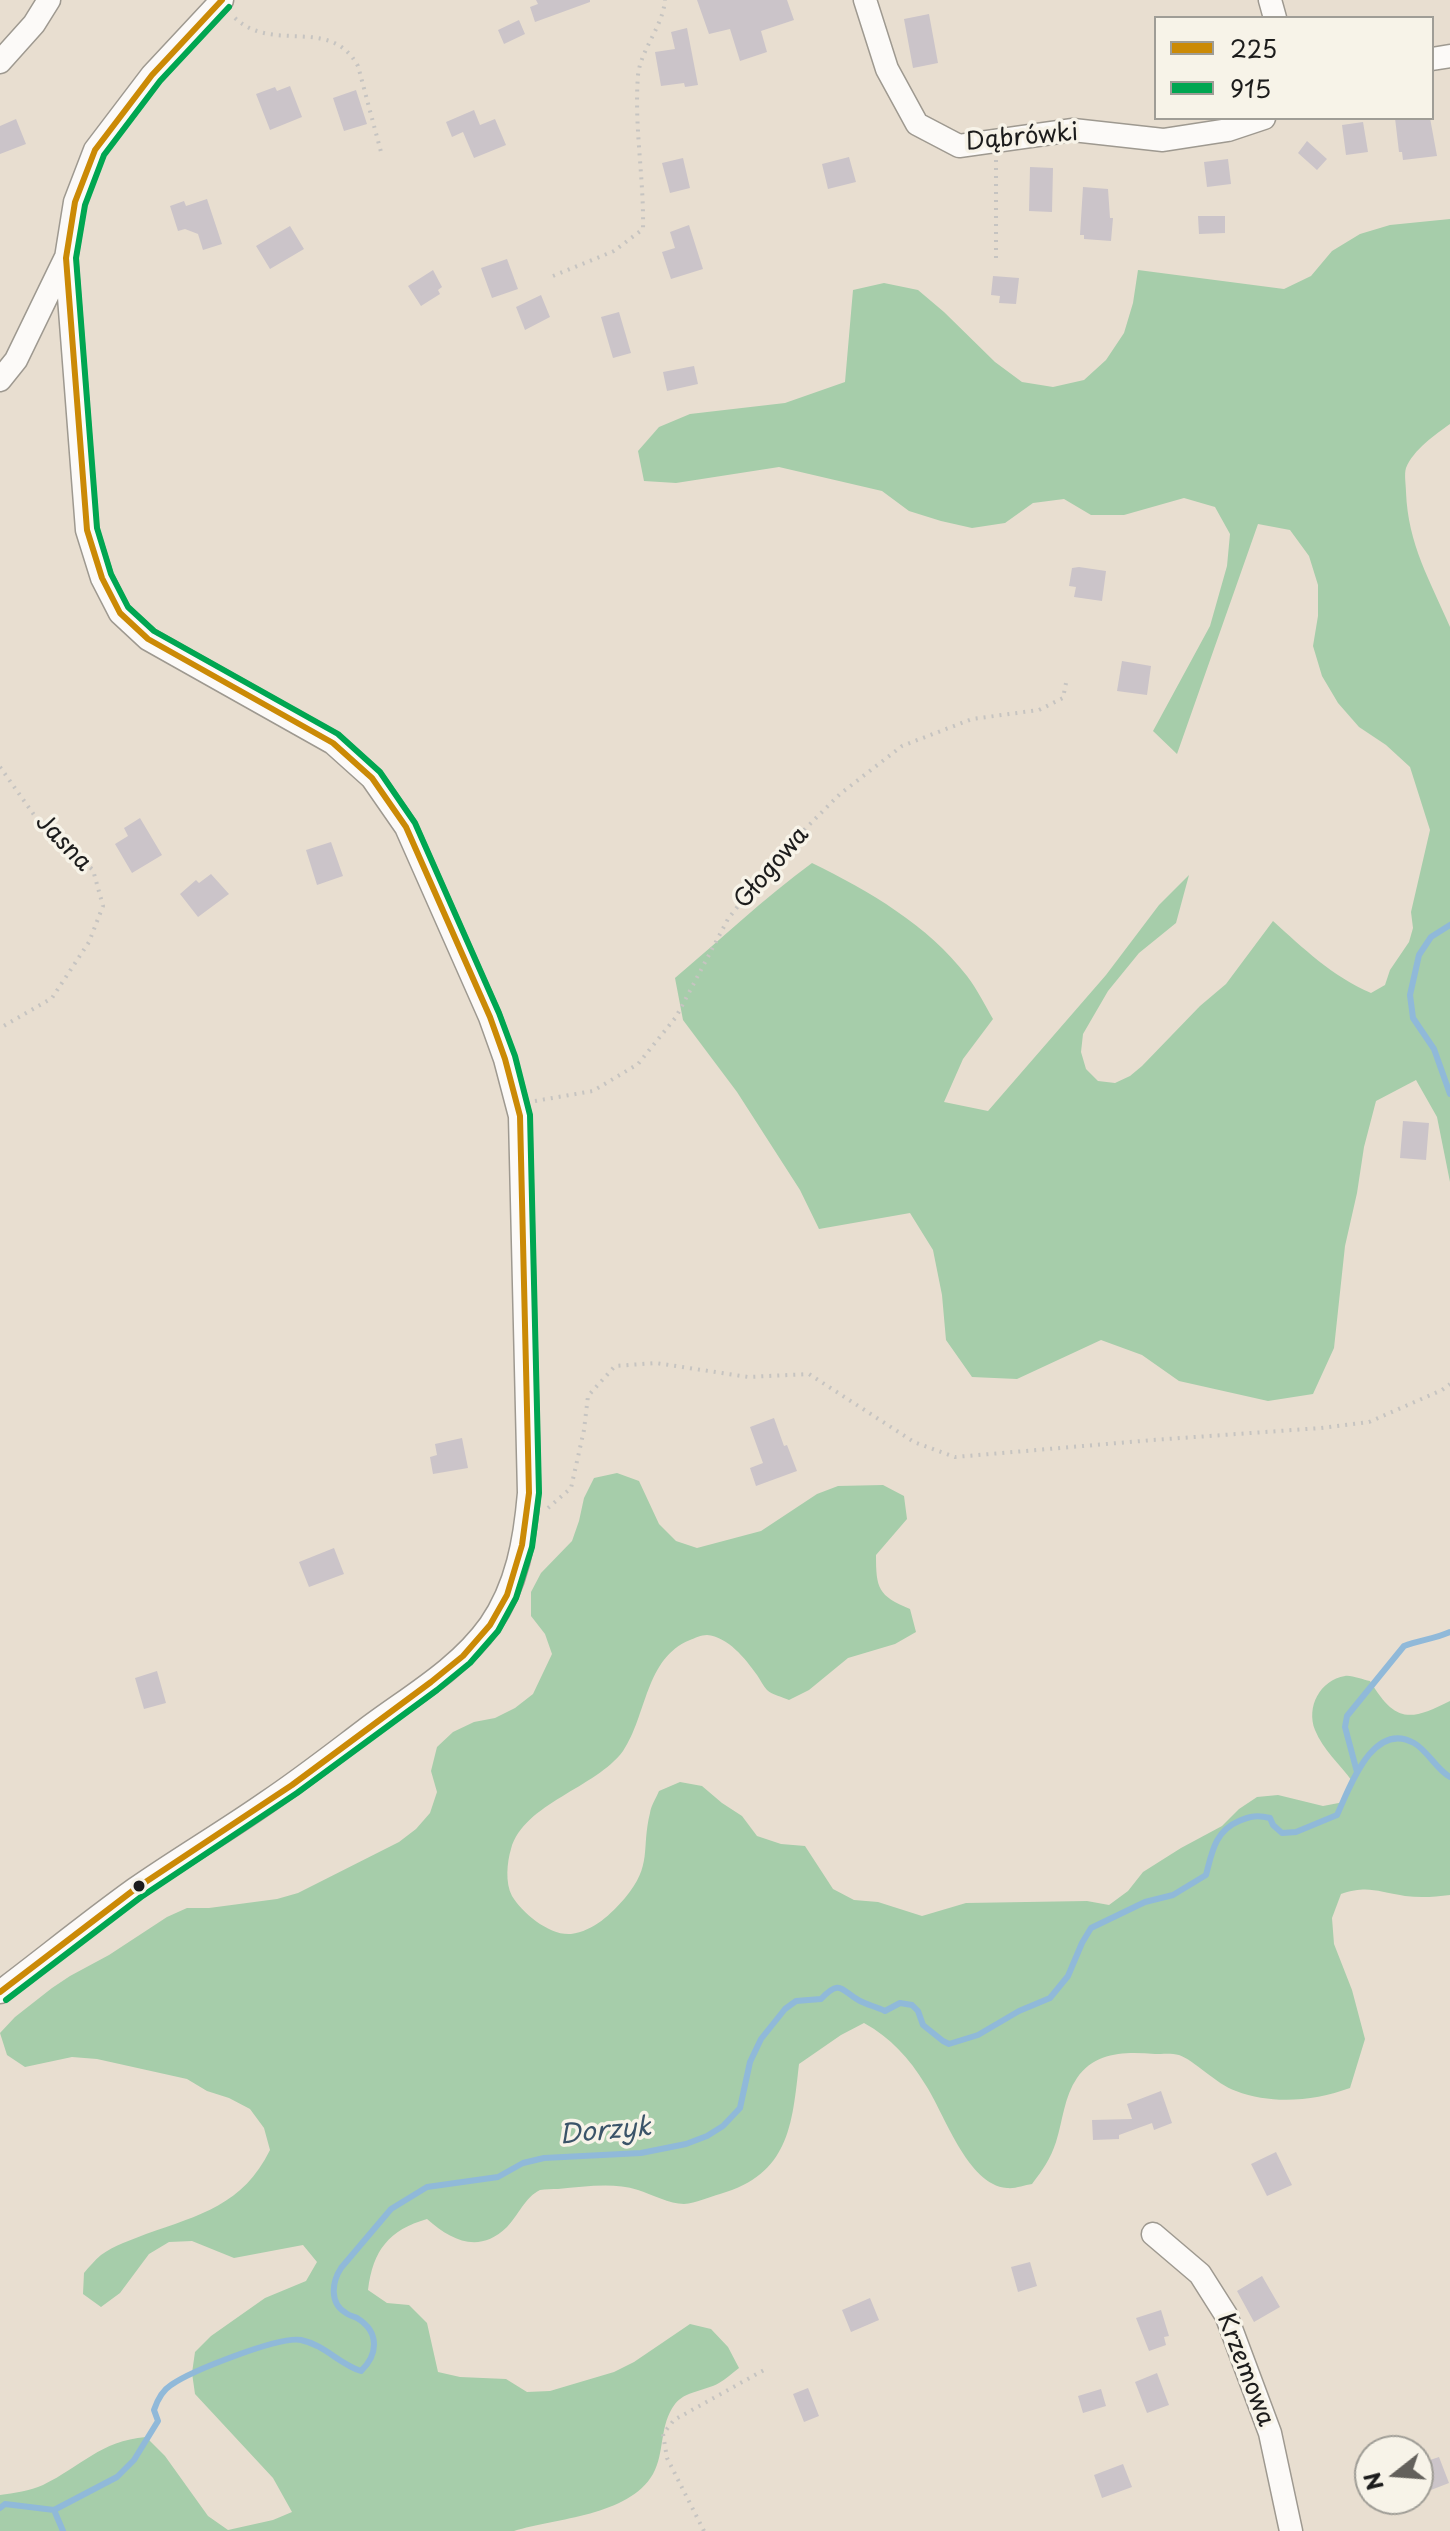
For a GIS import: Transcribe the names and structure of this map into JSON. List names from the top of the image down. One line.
{"streets":{"street":["Dąbrówki","Krzemowa"],"path":["Jasna","Głogowa"]},"water":["Dorzyk"],"lines":["transit line 225","transit line 915"],"legend":["225","915"],"north":"left"}
